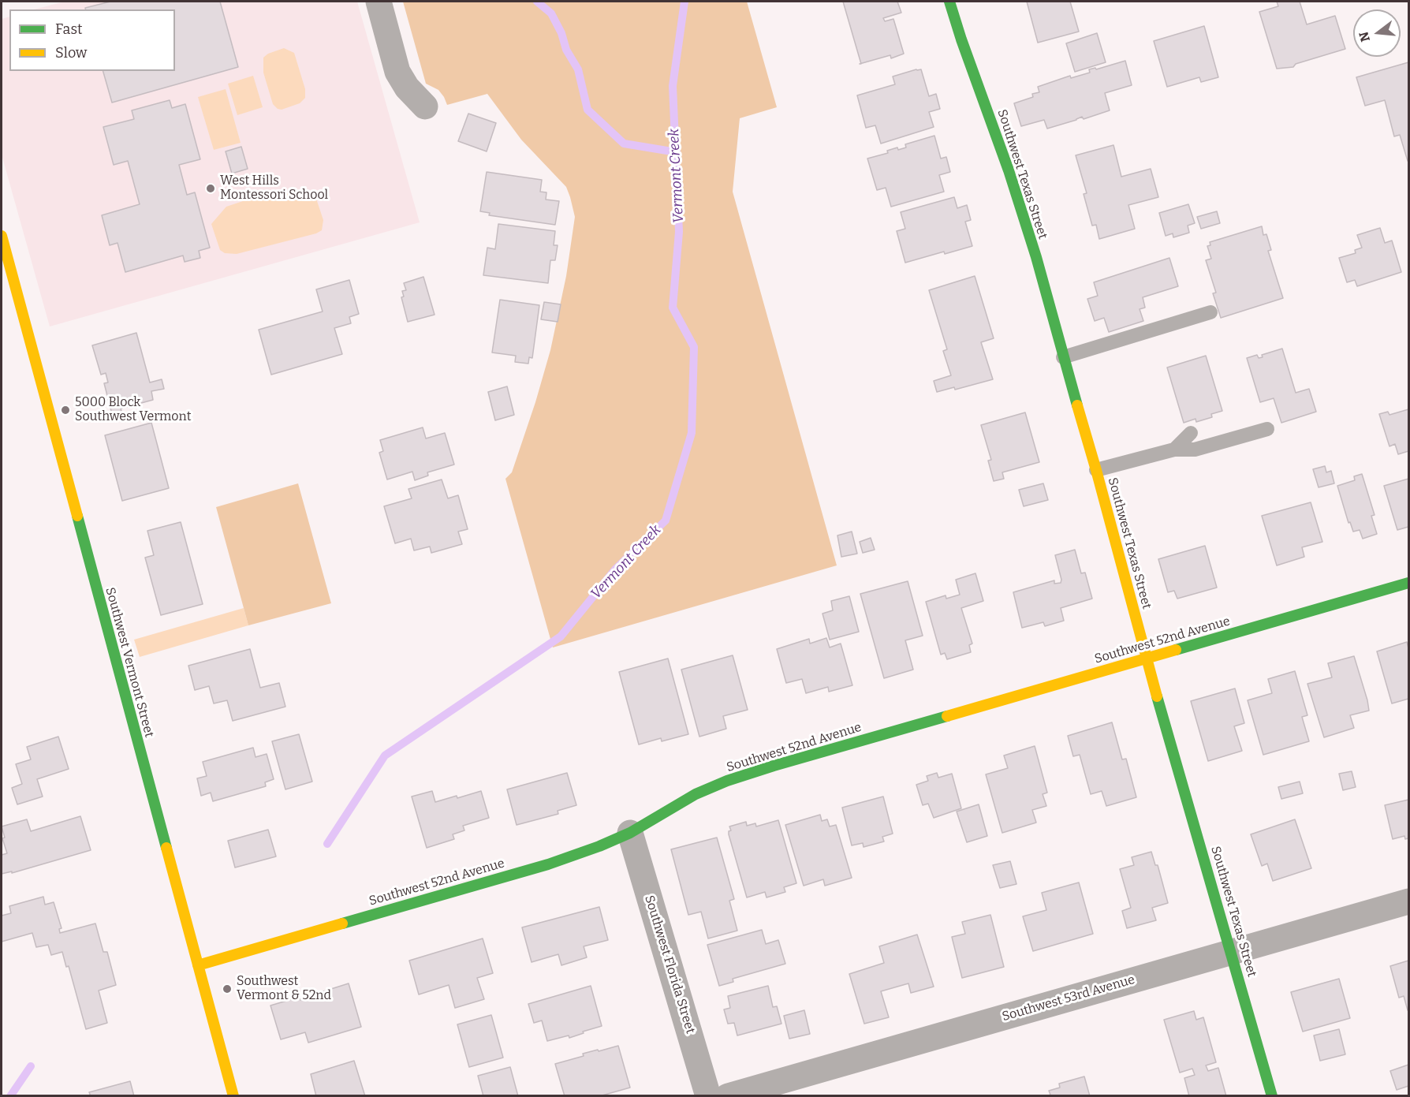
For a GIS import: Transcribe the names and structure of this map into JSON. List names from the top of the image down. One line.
{"streets":{"street":["Southwest Texas Street","Southwest 52nd Avenue","Southwest Vermont Street","Southwest Florida Street","Southwest 53rd Avenue"]},"crossings":[["Southwest Texas Street","Southwest 52nd Avenue"],["Southwest Texas Street","Southwest 53rd Avenue"],["Southwest 52nd Avenue","Southwest Vermont Street"],["Southwest 52nd Avenue","Southwest Florida Street"]],"water":["Vermont Creek"],"places":["West Hills Montessori School","5000 Block Southwest Vermont","Southwest Vermont & 52nd"],"legend":["Fast","Slow"],"north":"left"}
